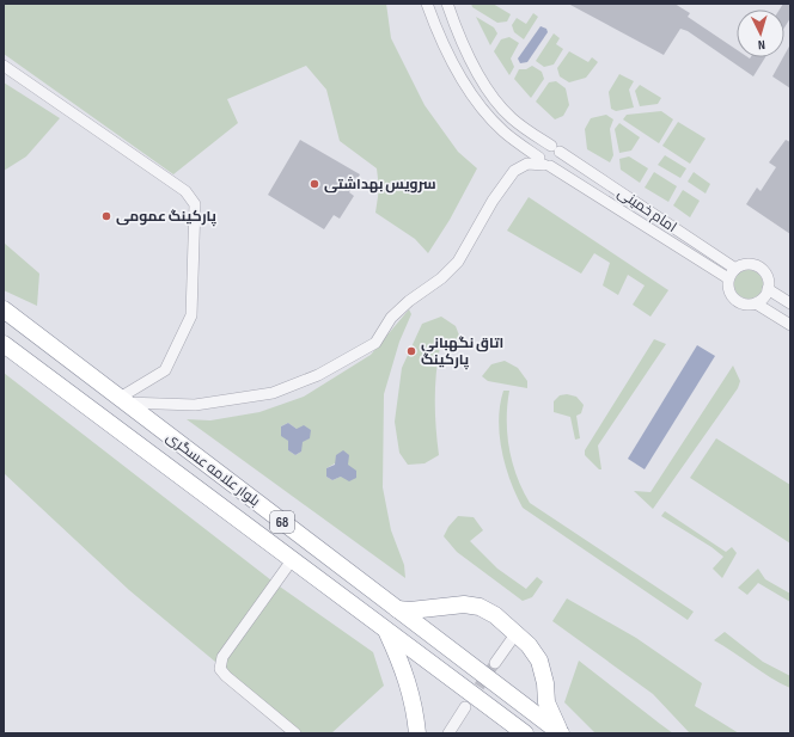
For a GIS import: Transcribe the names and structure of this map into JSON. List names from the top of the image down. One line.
{"streets":{"highway":["بلوار علامه عسگری","68"],"street":["امام خمینی"]},"places":["سرویس بهداشتی","پارکینگ عمومی","اتاق نگهبانی پارکینگ"],"north":"bottom"}
